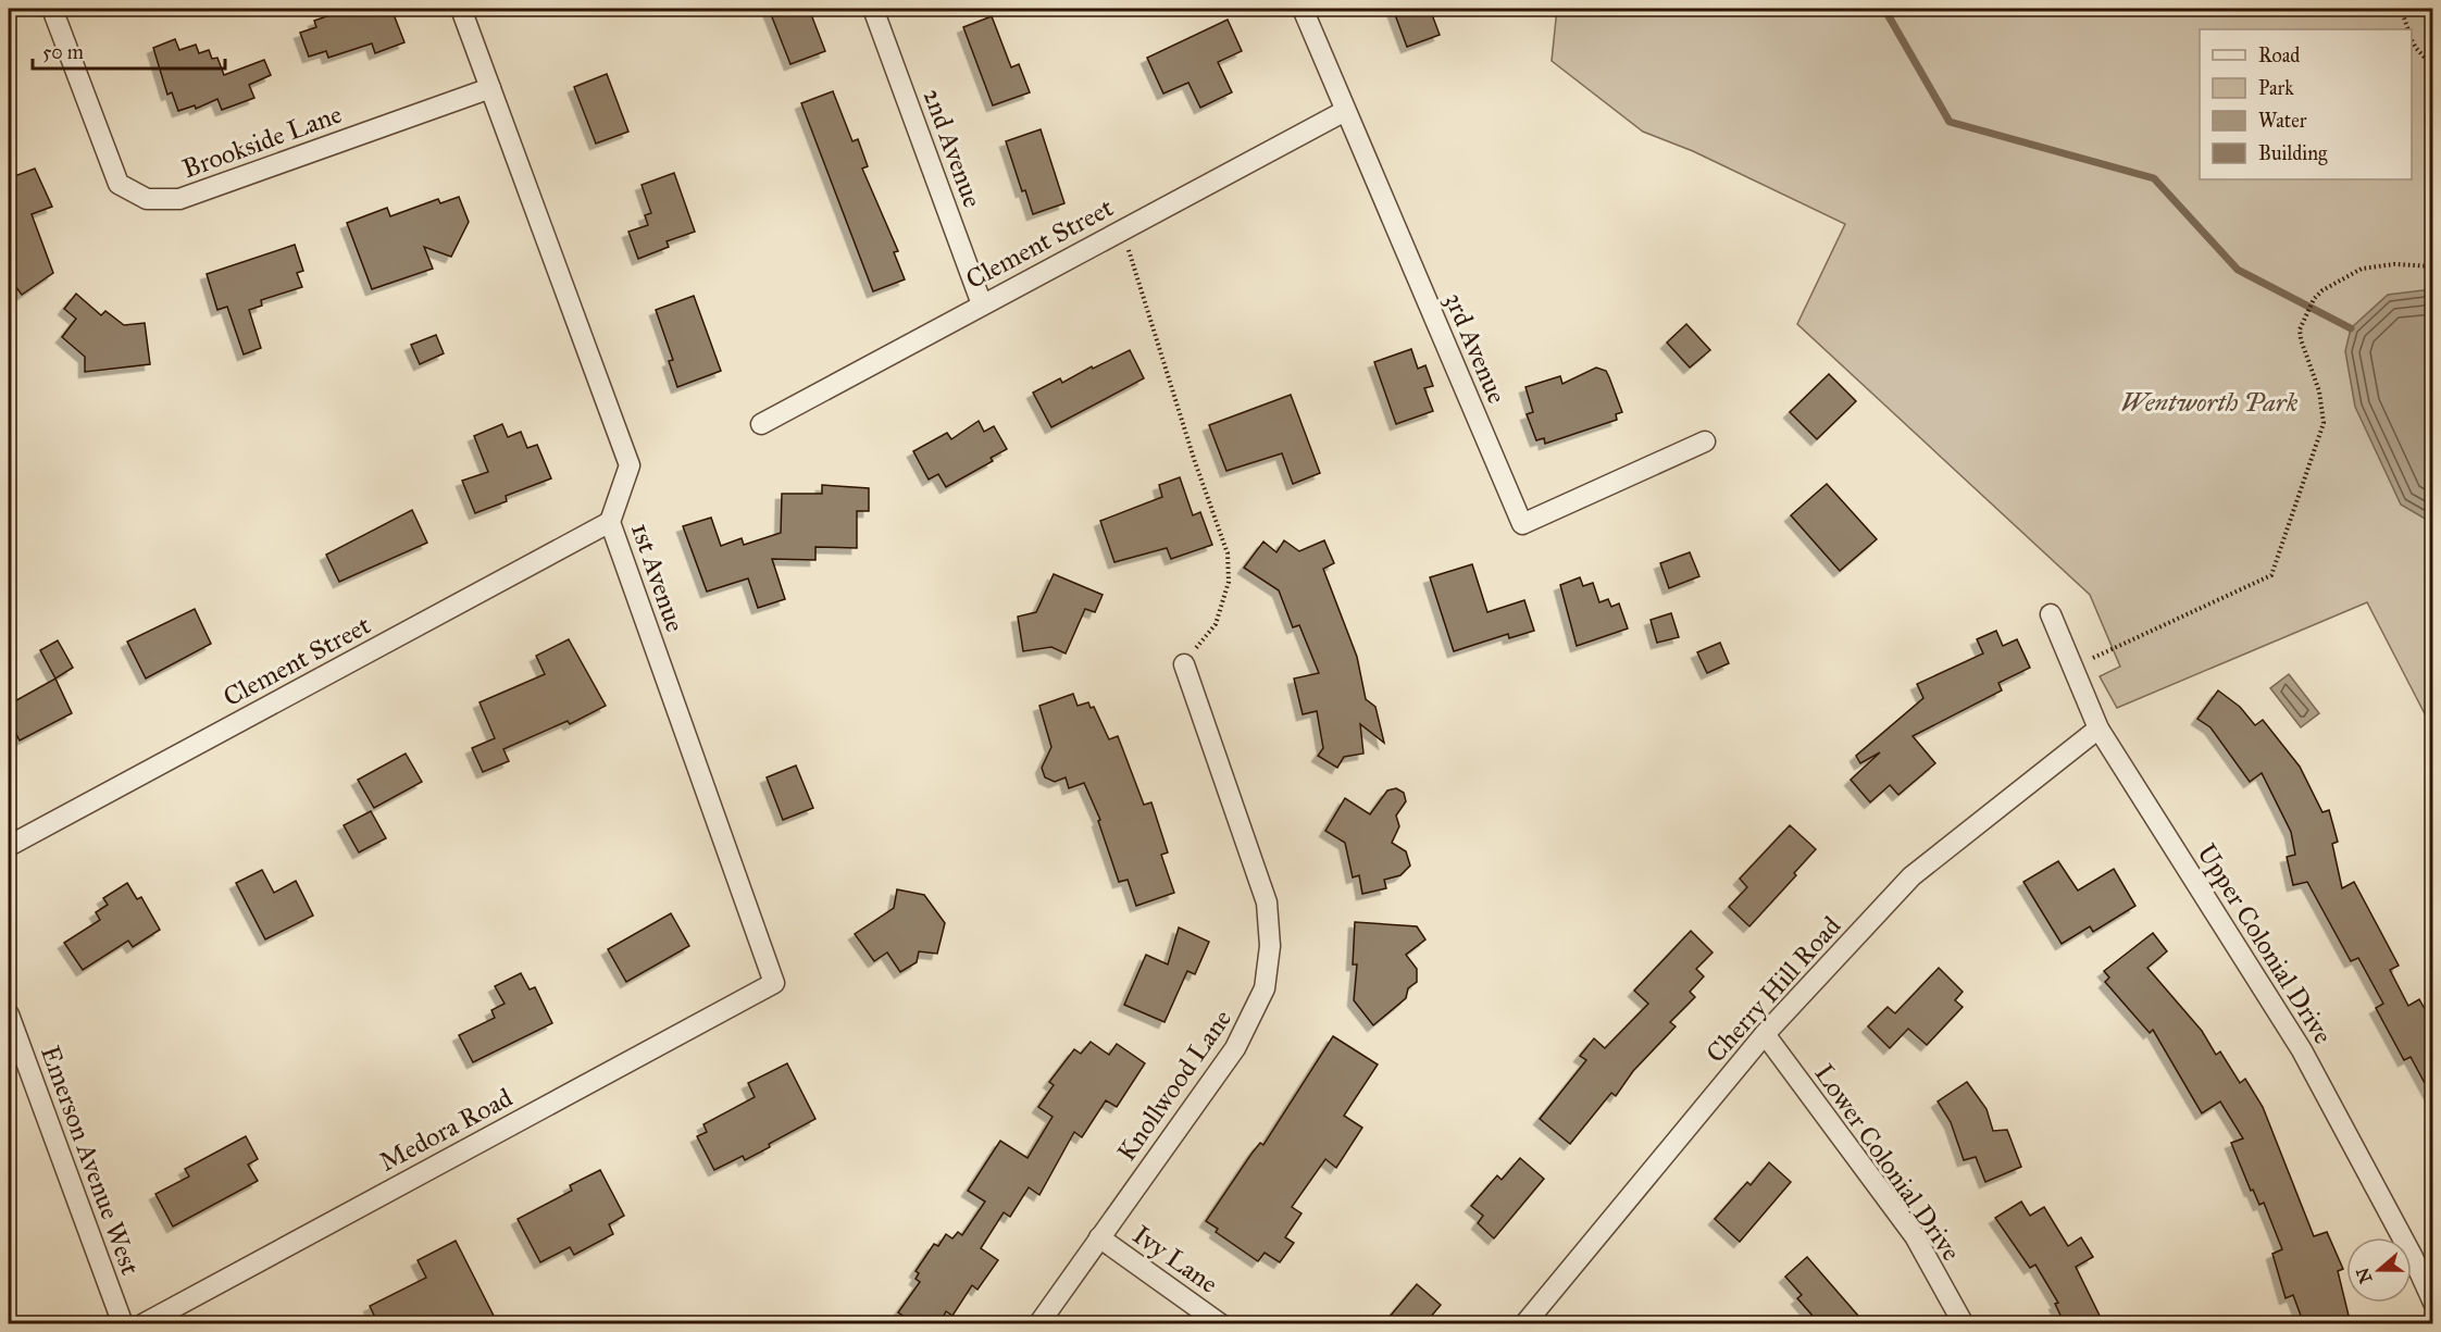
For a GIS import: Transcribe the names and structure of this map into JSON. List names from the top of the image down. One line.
{"streets":{"street":["Brookside Lane","2nd Avenue","Clement Street","3rd Avenue","1st Avenue","Upper Colonial Drive","Cherry Hill Road","Knollwood Lane","Medora Road","Emerson Avenue West","Lower Colonial Drive","Ivy Lane"]},"crossings":[["Brookside Lane","1st Avenue"],["2nd Avenue","Clement Street"],["Clement Street","3rd Avenue"],["Clement Street","1st Avenue"],["1st Avenue","Medora Road"],["Upper Colonial Drive","Cherry Hill Road"],["Cherry Hill Road","Lower Colonial Drive"],["Knollwood Lane","Ivy Lane"]],"parks":["Wentworth Park"],"legend":["Road","Park","Water","Building"],"scale_bar":"50 m","north":"left"}
